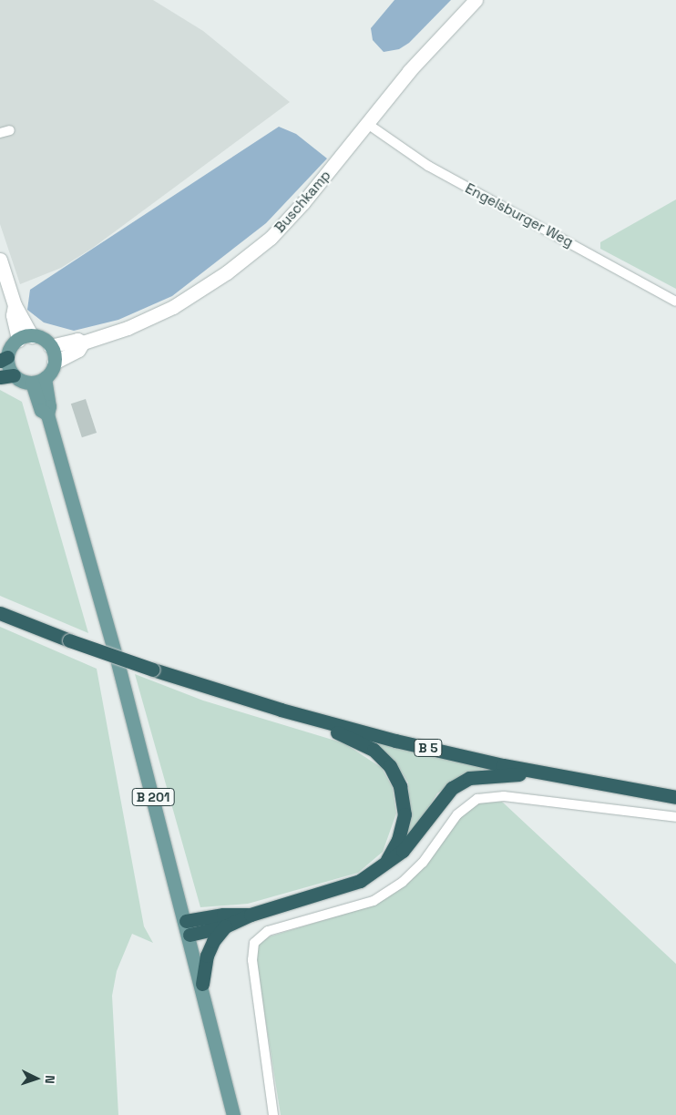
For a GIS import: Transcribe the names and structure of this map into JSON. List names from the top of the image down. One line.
{"streets":{"highway":["B 5"],"main road":["B 201"],"street":["Buschkamp","Engelsburger Weg"]},"crossings":[["Buschkamp","Engelsburger Weg"],["Buschkamp","B 201"]],"north":"right"}
